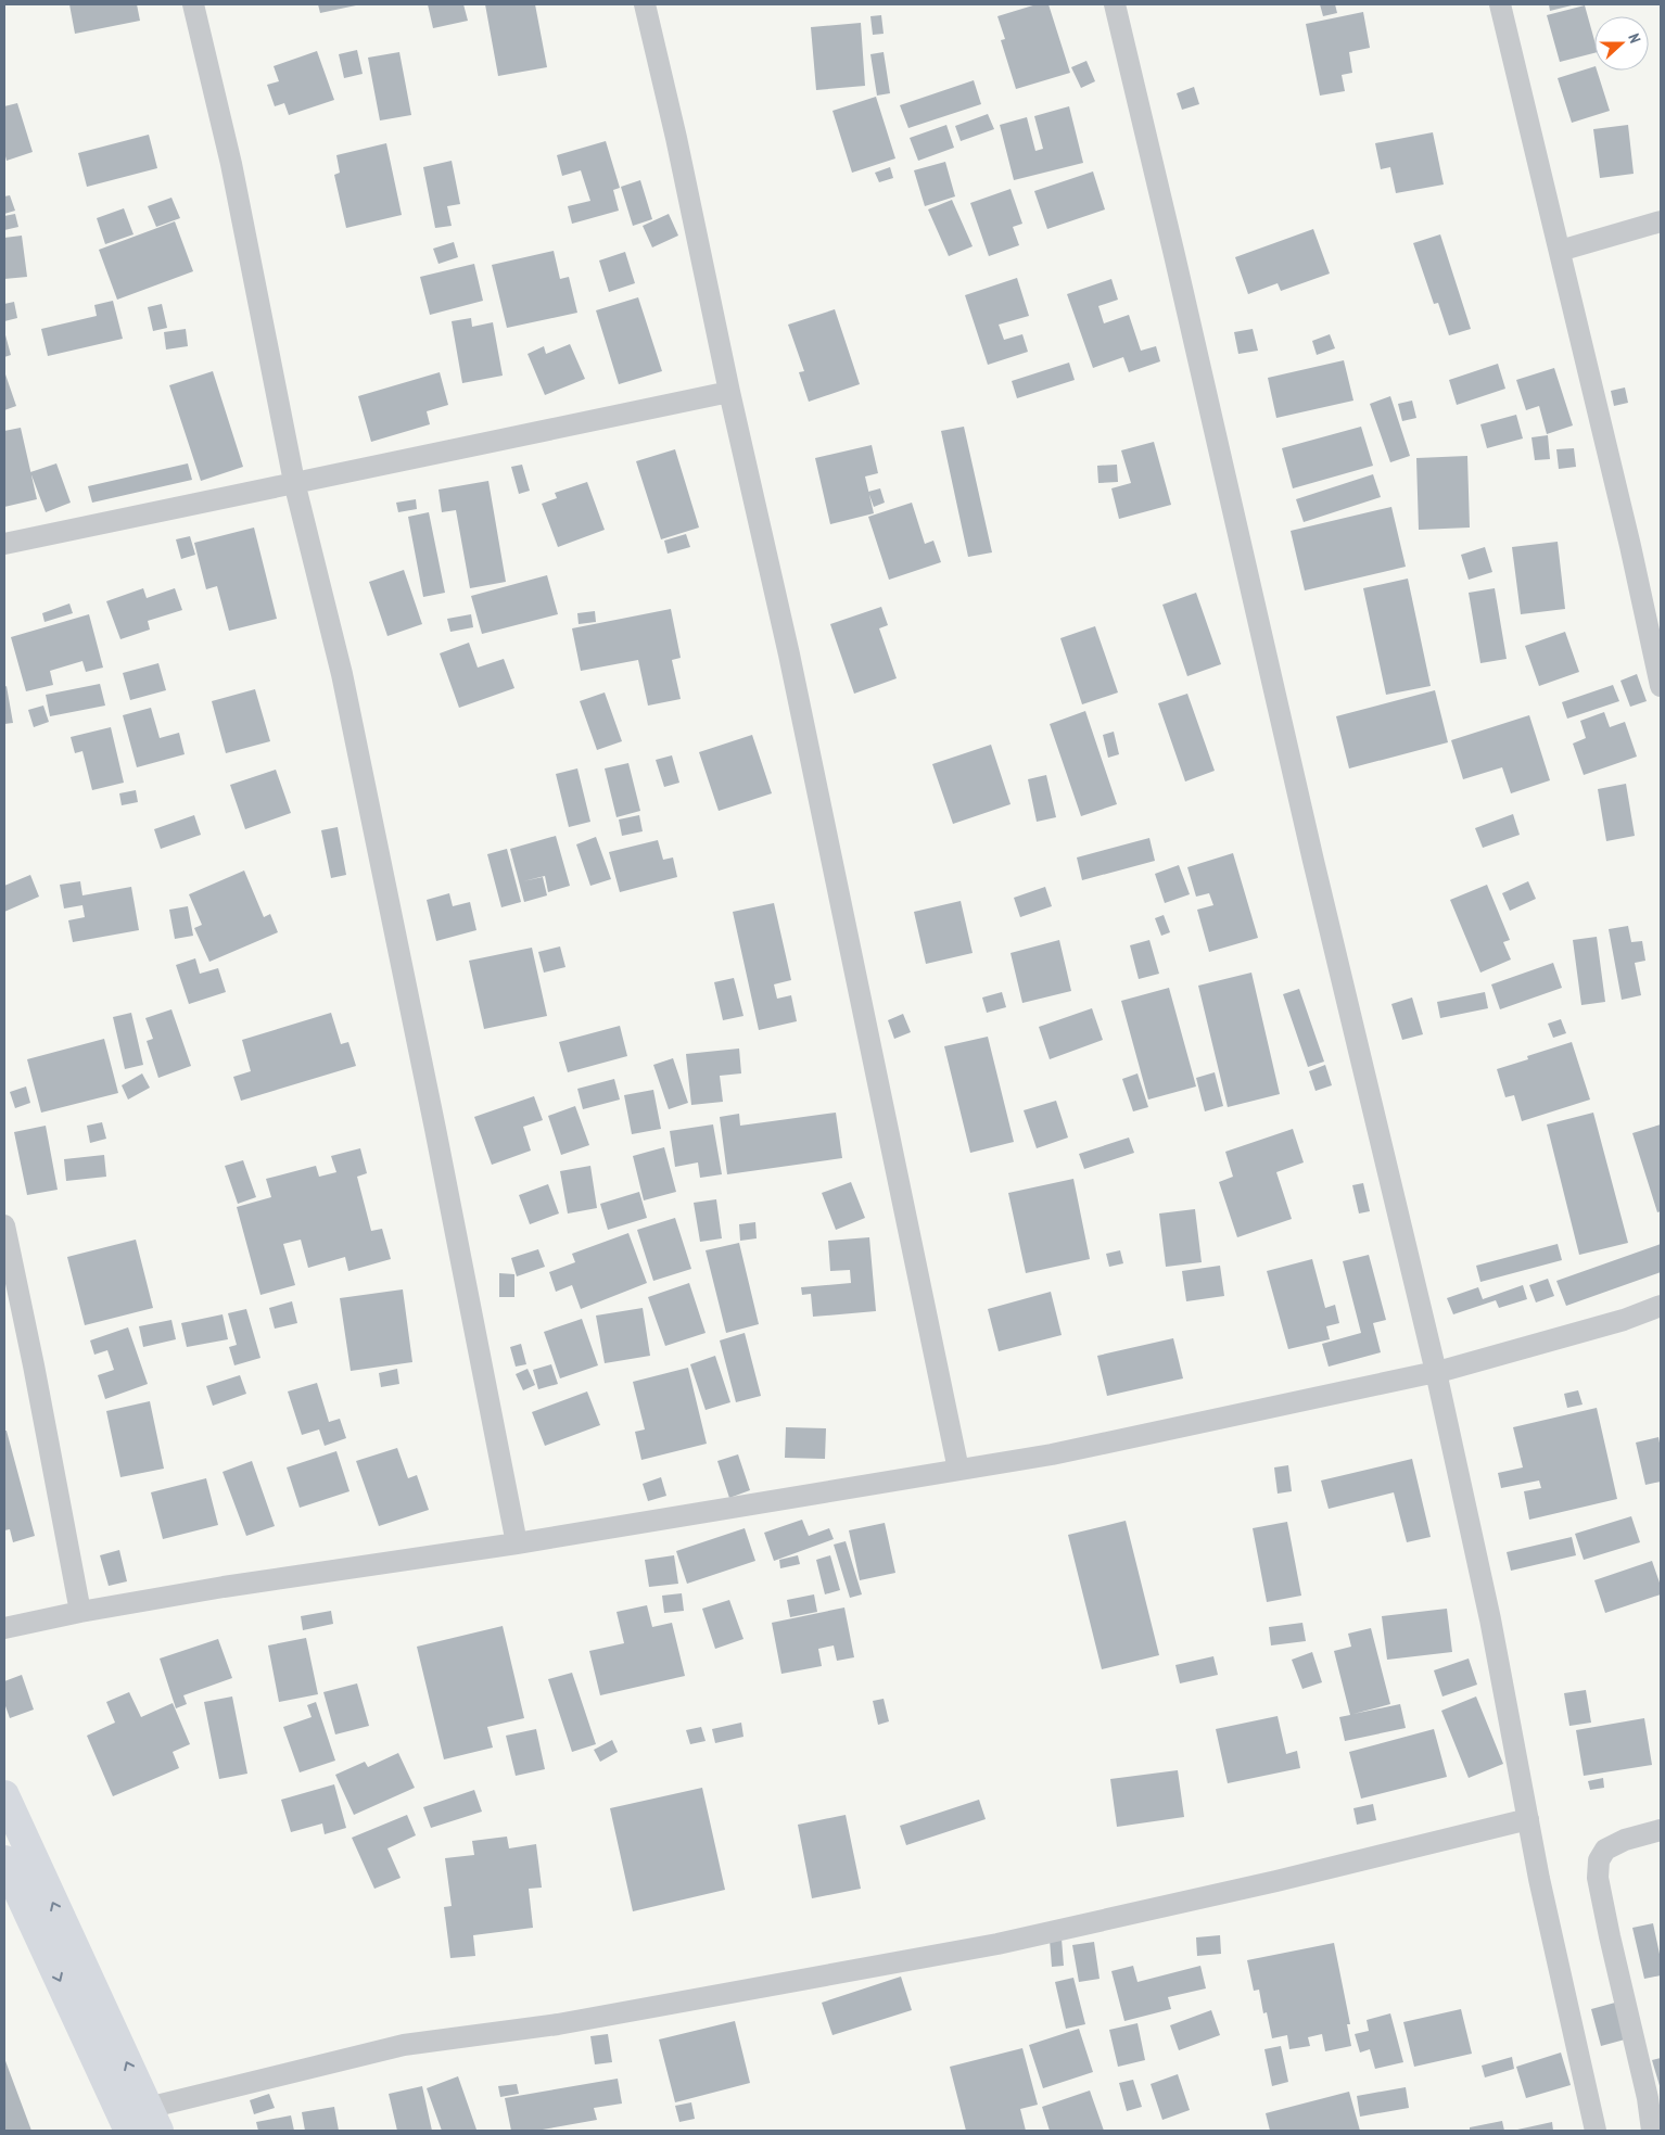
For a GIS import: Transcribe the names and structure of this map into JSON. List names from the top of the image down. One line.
{"north":"right"}
